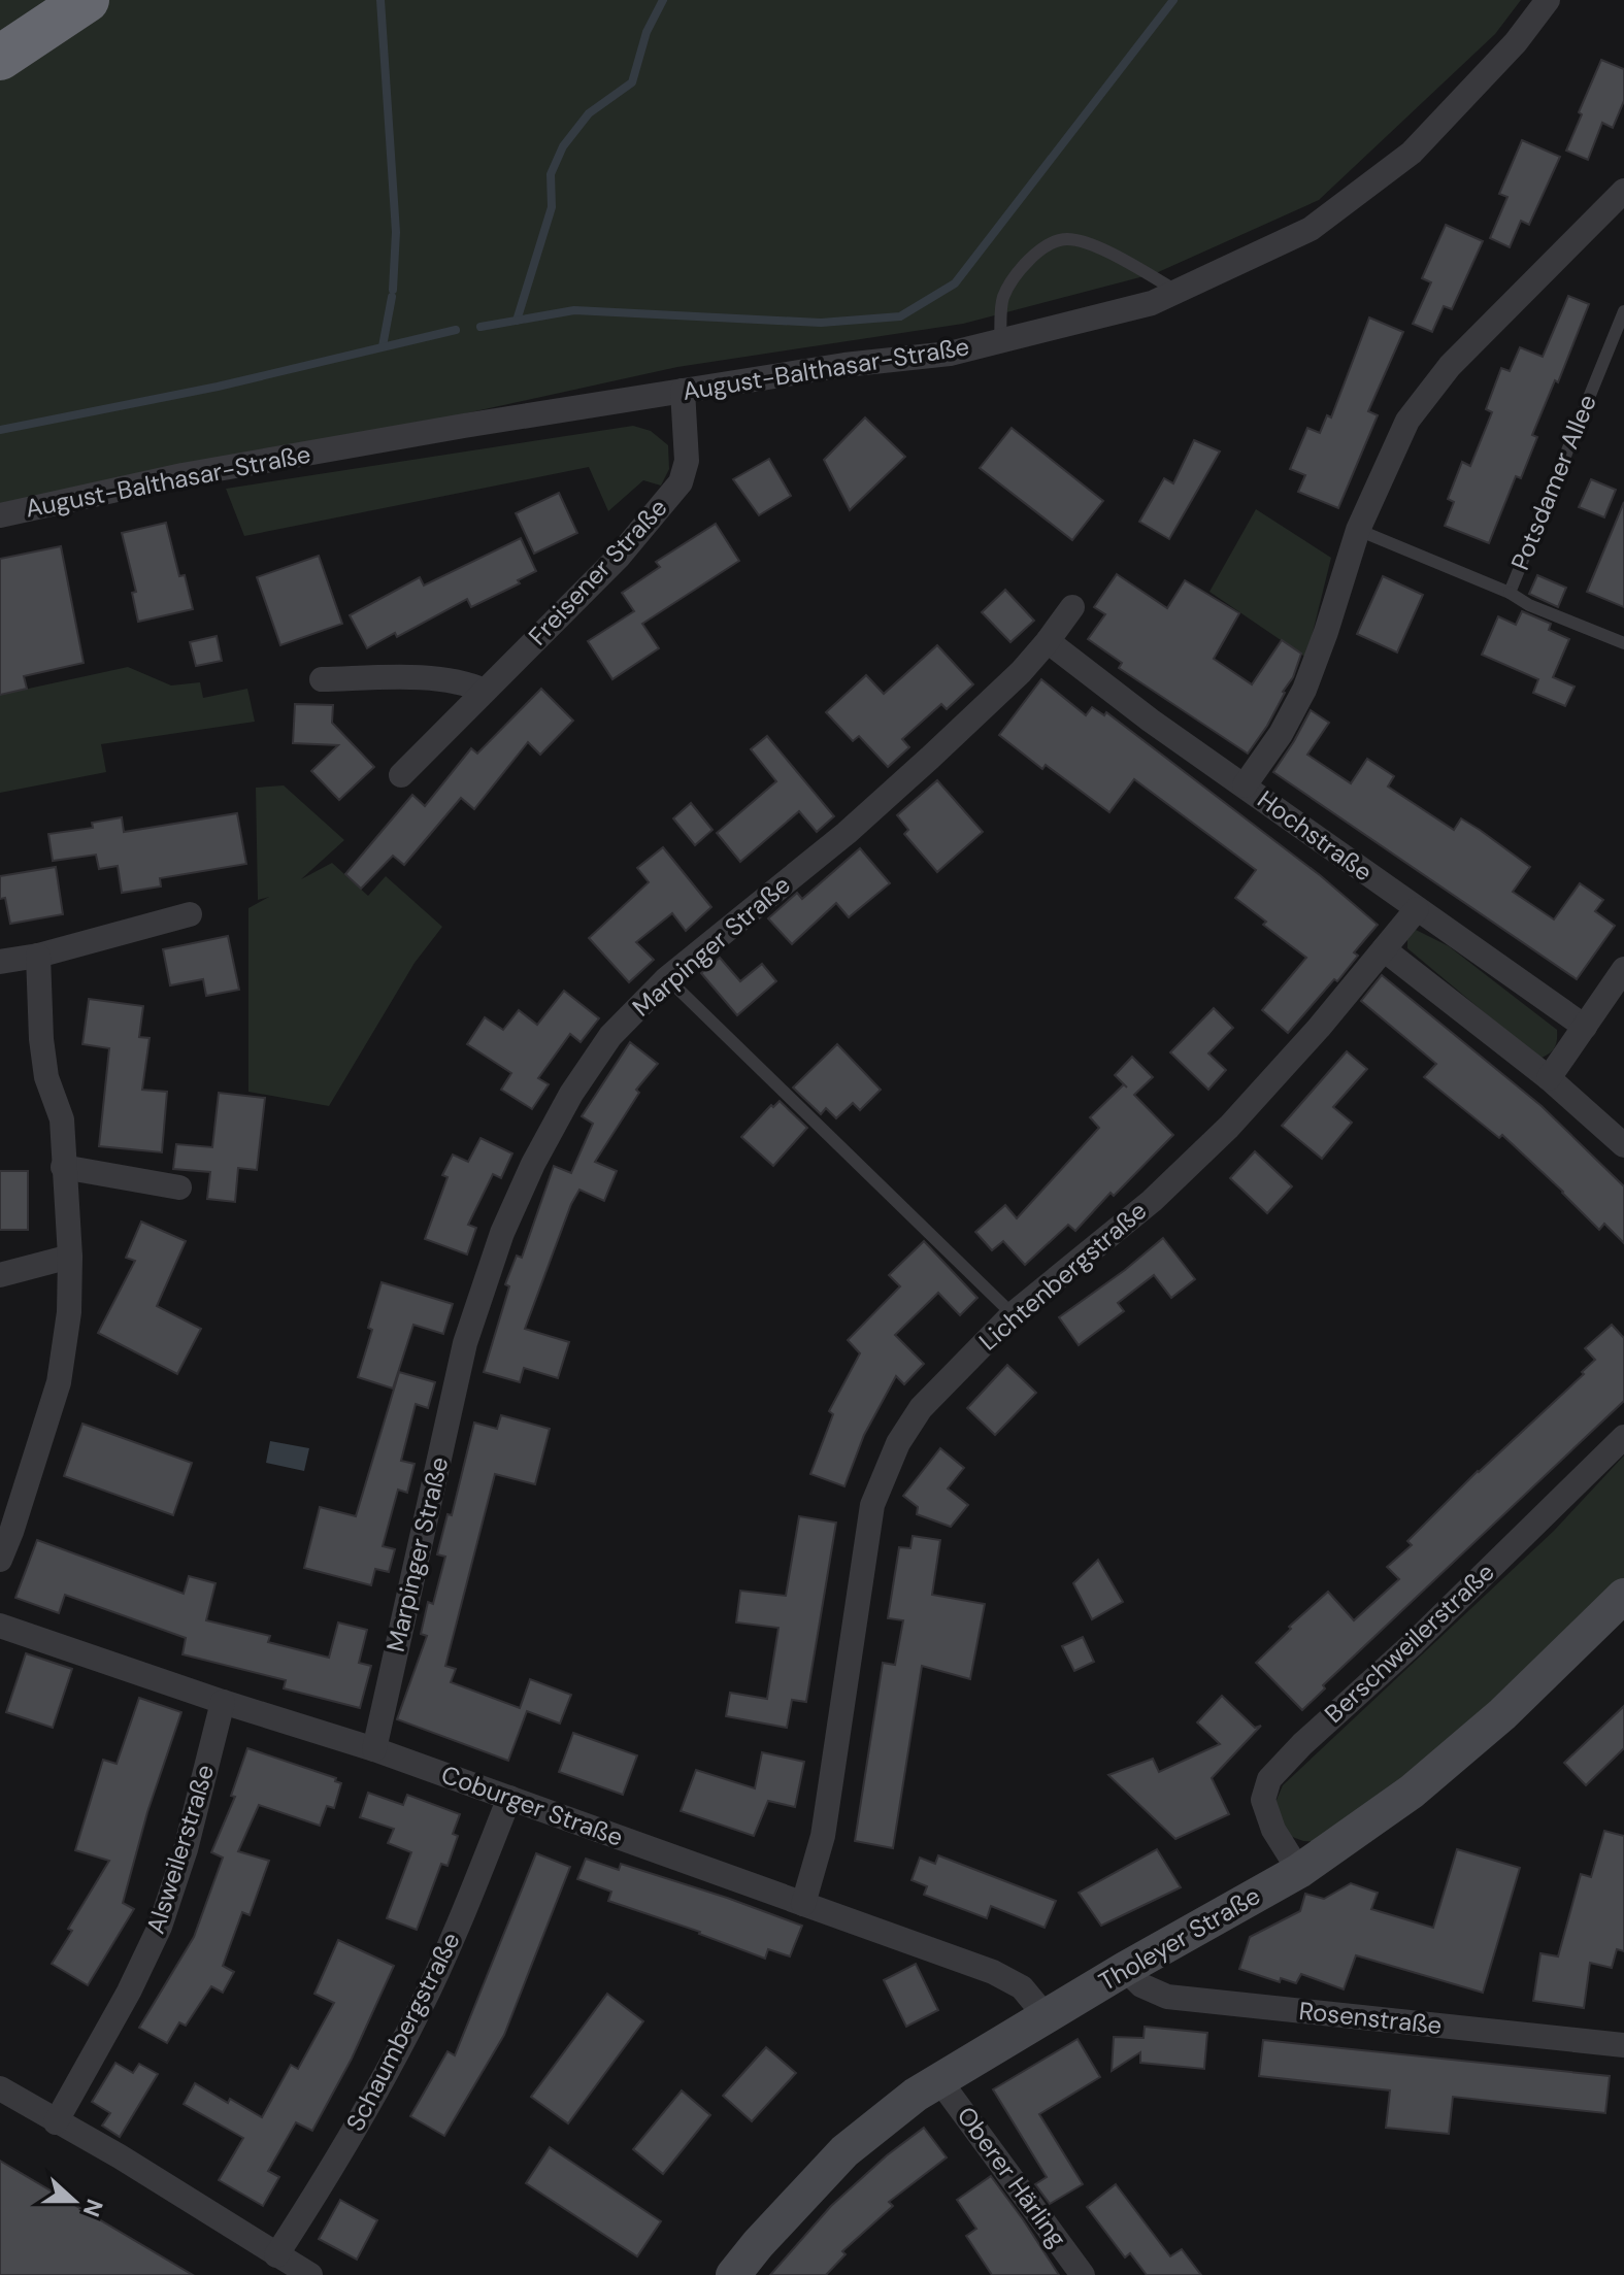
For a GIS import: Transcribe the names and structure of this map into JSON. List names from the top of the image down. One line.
{"streets":{"main road":["Tholeyer Straße"],"street":["August-Balthasar-Straße","Freisener Straße","Hochstraße","Marpinger Straße","Lichtenbergstraße","Berschweilerstraße","Coburger Straße","Alsweilerstraße","Rosenstraße","Schaumbergstraße","Oberer Härling"],"lane":["Potsdamer Allee"]},"crossings":[["August-Balthasar-Straße","Freisener Straße"],["Hochstraße","Marpinger Straße"],["Hochstraße","Lichtenbergstraße"],["Marpinger Straße","Coburger Straße"],["Lichtenbergstraße","Coburger Straße"],["Berschweilerstraße","Tholeyer Straße"],["Coburger Straße","Alsweilerstraße"],["Coburger Straße","Tholeyer Straße"],["Coburger Straße","Schaumbergstraße"],["Tholeyer Straße","Rosenstraße"],["Tholeyer Straße","Oberer Härling"]],"north":"right"}
